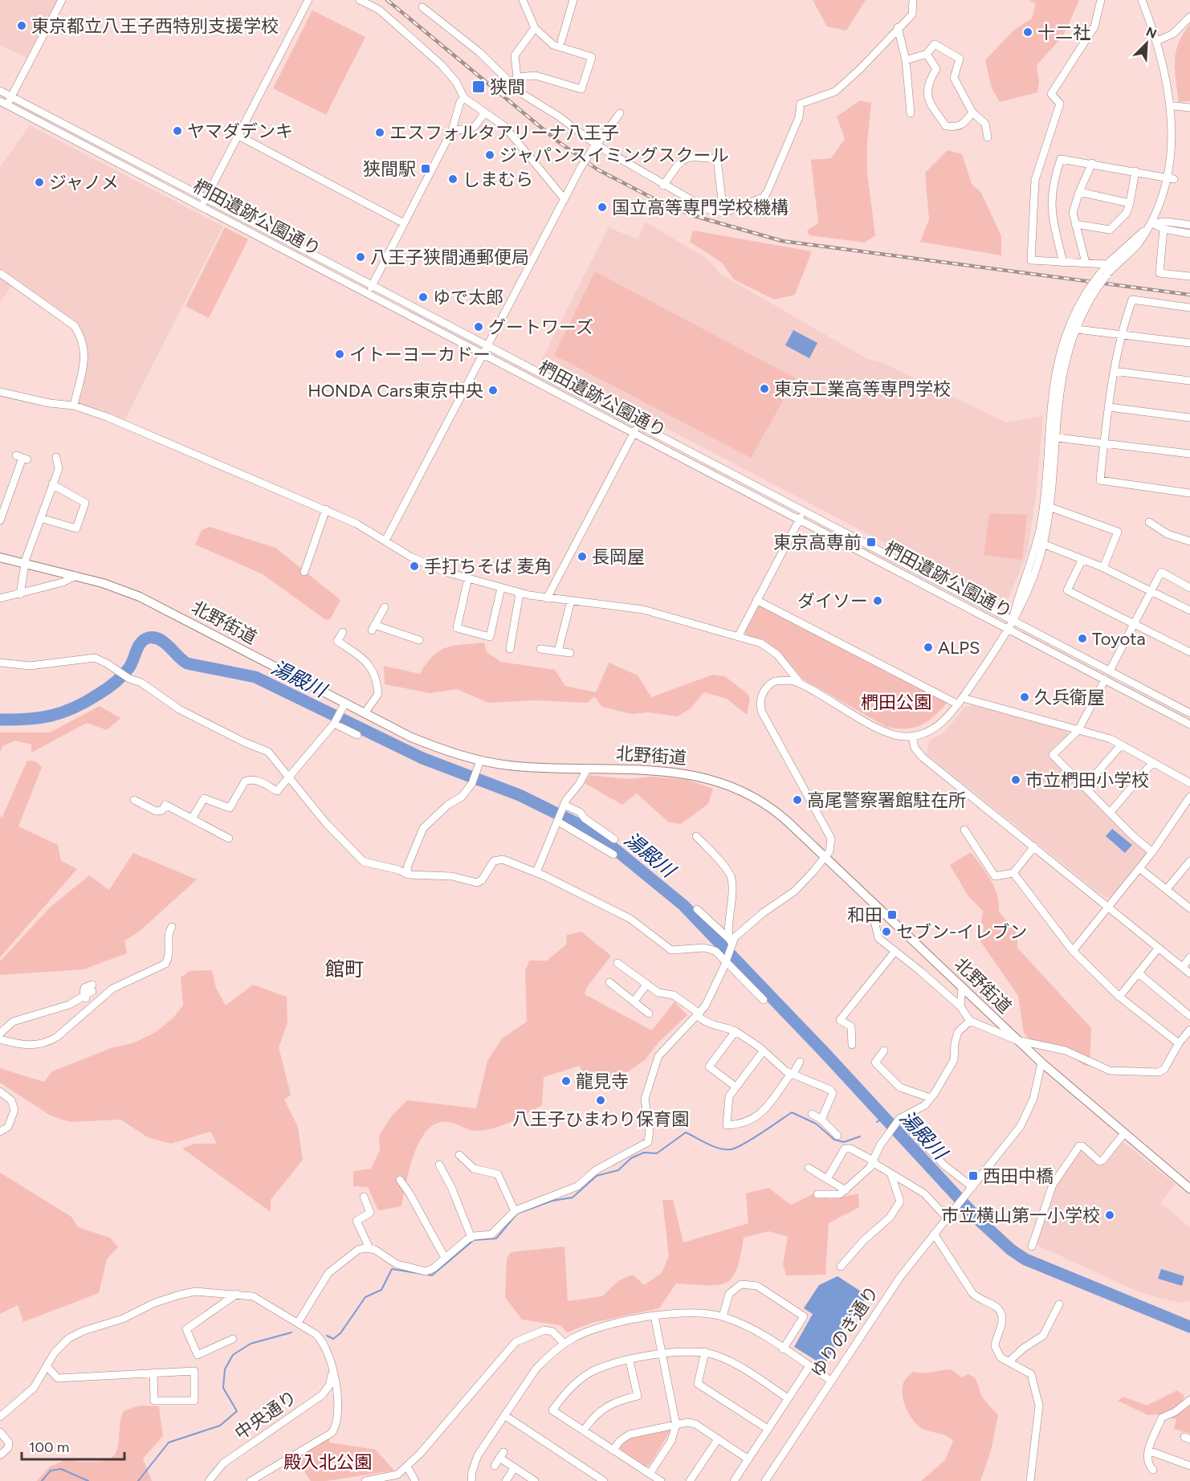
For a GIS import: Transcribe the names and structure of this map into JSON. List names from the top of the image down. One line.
{"streets":{"main road":["北野街道"],"street":["椚田遺跡公園通り","ゆりのき通り","中央通り"]},"districts":["館町"],"water":["湯殿川"],"parks":["椚田公園","殿入北公園"],"places":{"other":["東京都立八王子西特別支援学校","十二社","ヤマダデンキ","エスフォルタアリーナ八王子","ジャパンスイミングスクール","しまむら","ジャノメ","国立高等専門学校機構","八王子狭間通郵便局","ゆで太郎","グートワーズ","イトーヨーカドー","東京工業高等専門学校","HONDA Cars東京中央","長岡屋","手打ちそば 麦角","ダイソー","Toyota","ALPS","久兵衛屋","市立椚田小学校","高尾警察署館駐在所","セブン-イレブン","龍見寺","八王子ひまわり保育園","市立横山第一小学校"],"transit":["狭間","狭間駅","東京高専前","和田","西田中橋"]},"scale_bar":"100 m","north":"top right"}
